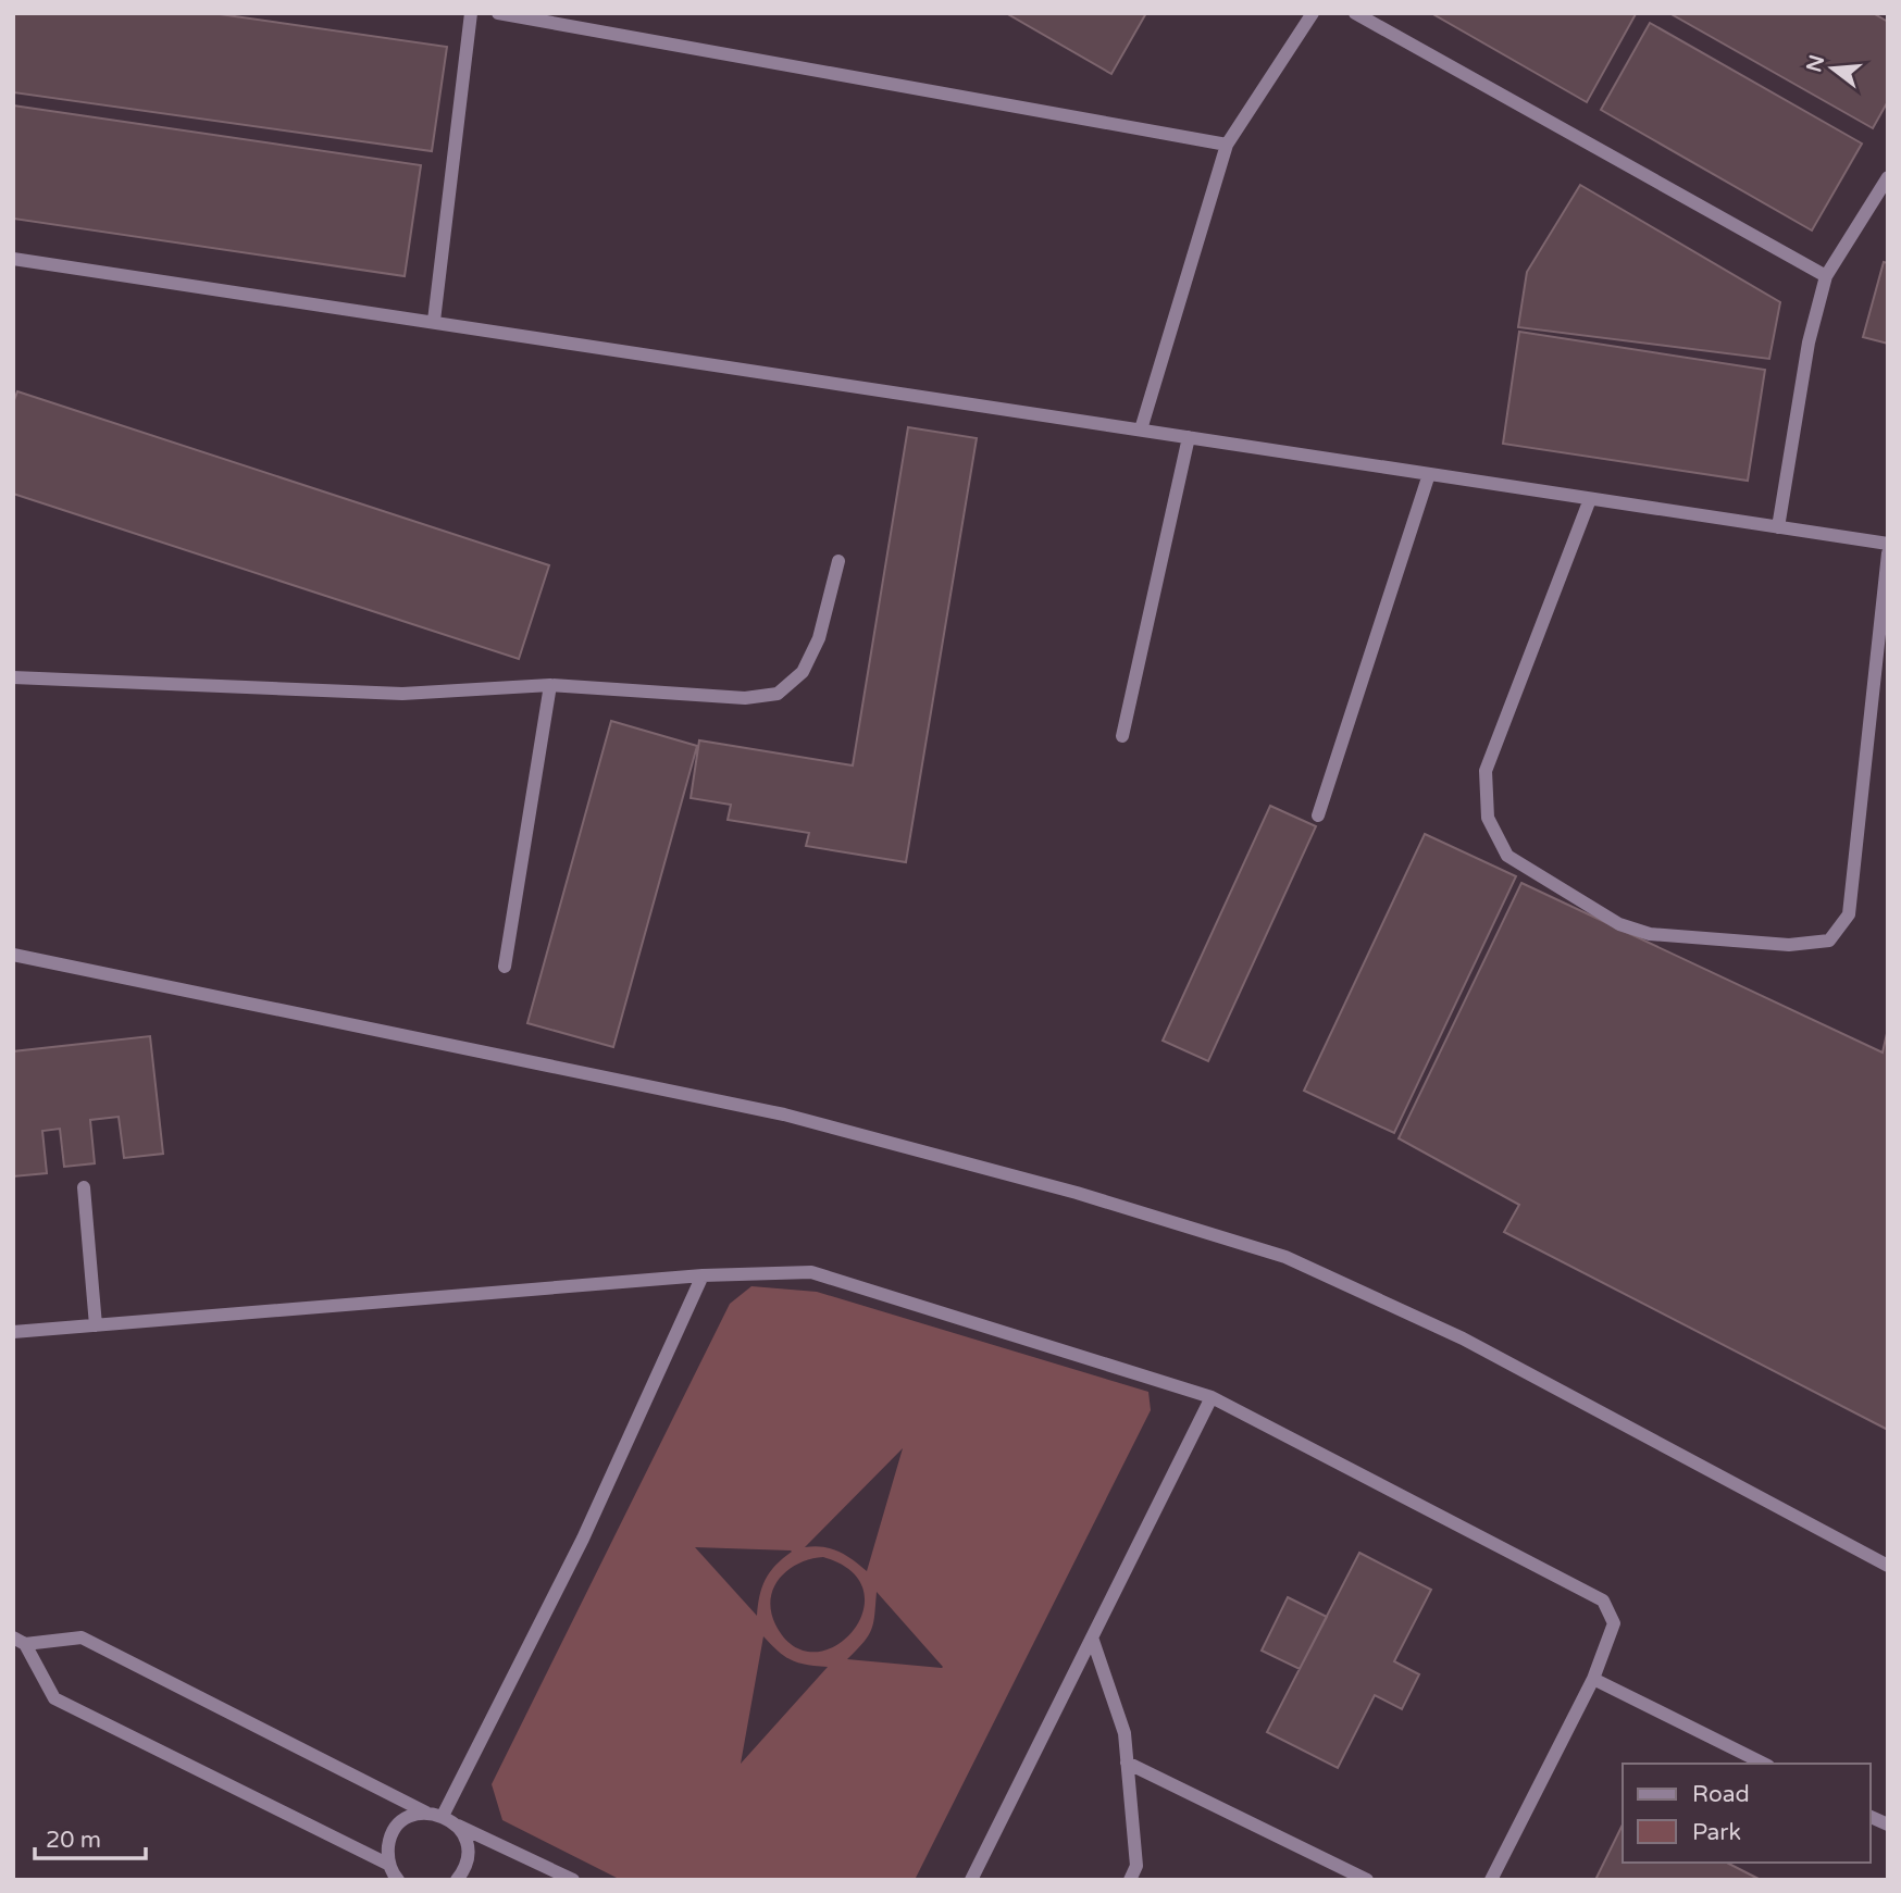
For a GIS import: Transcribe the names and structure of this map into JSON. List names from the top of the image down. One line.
{"legend":["Road","Park"],"scale_bar":"20 m","north":"left"}
